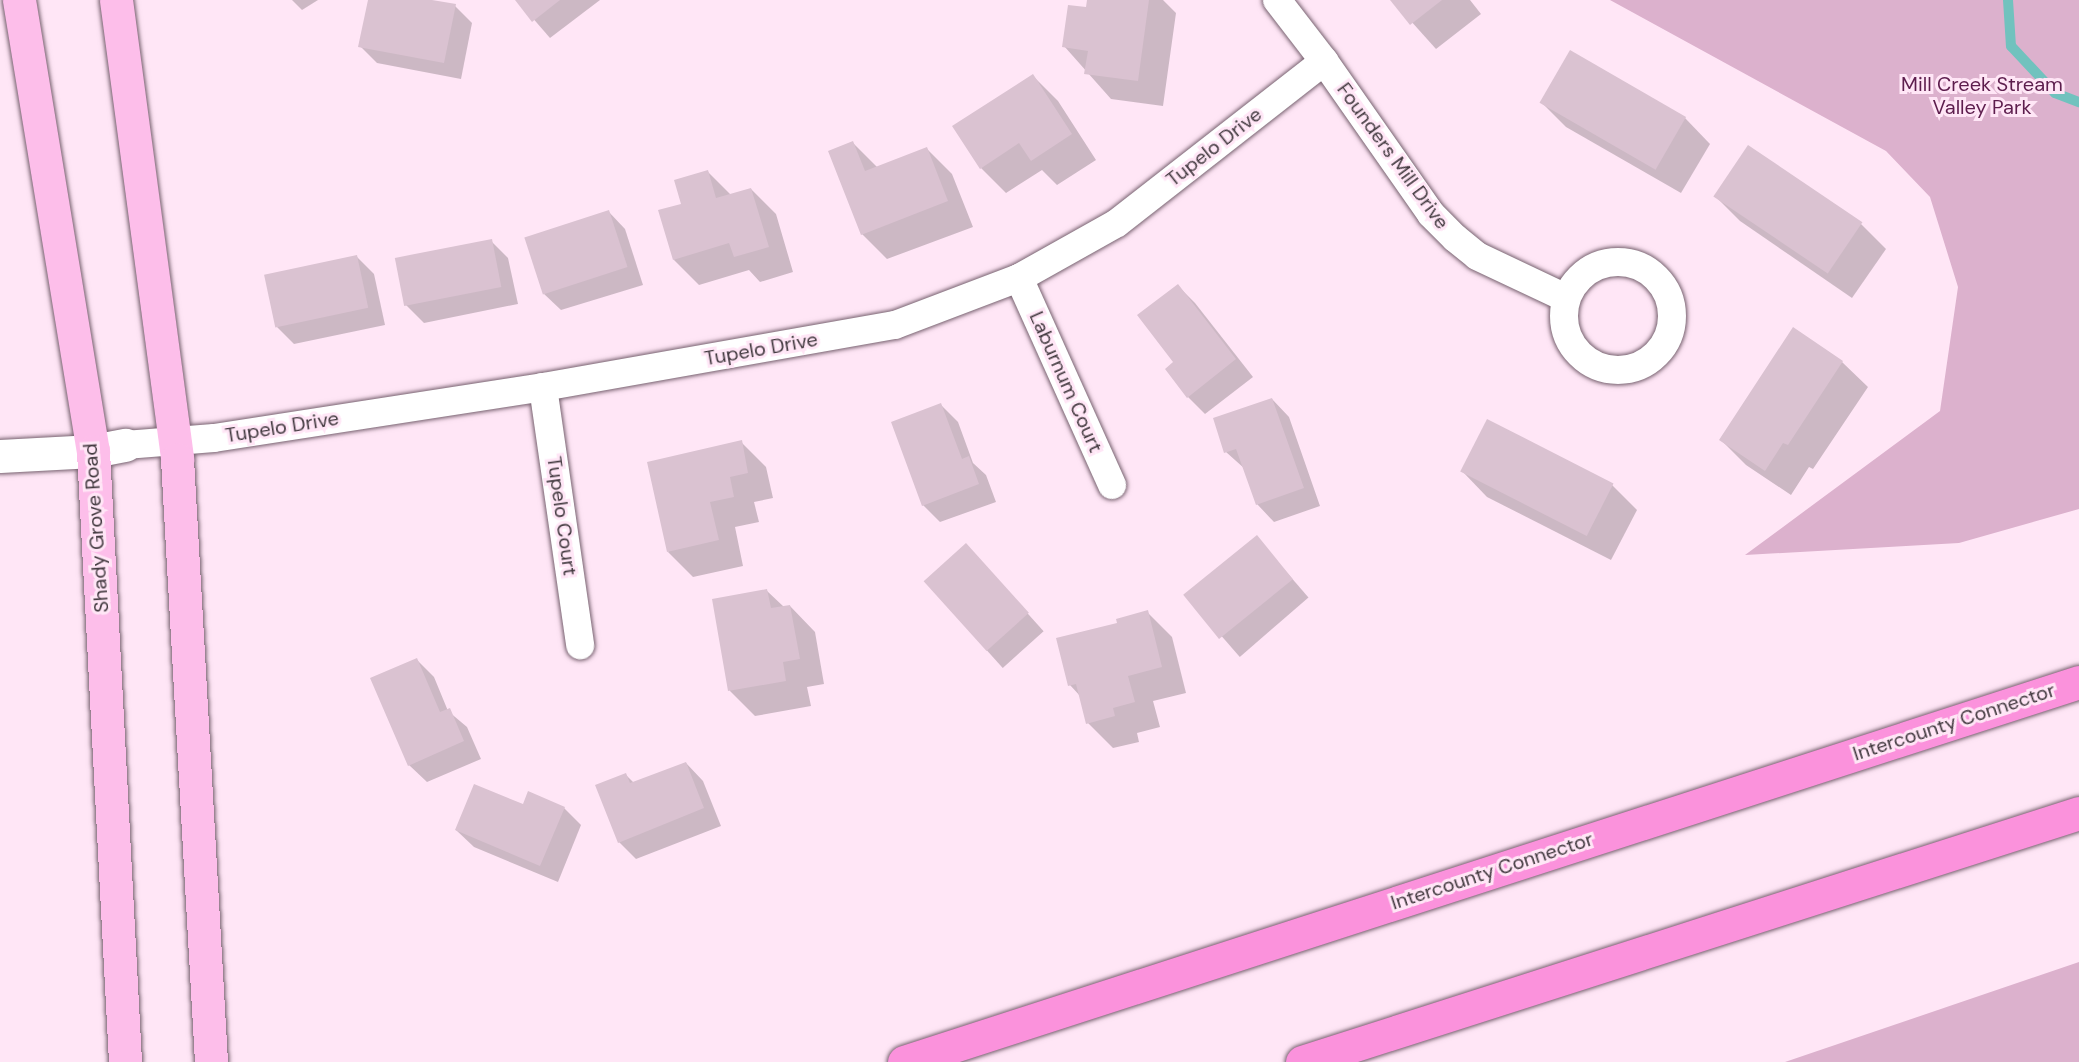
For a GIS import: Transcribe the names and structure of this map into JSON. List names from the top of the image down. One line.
{"streets":{"highway":["Intercounty Connector"],"main road":["Shady Grove Road"],"street":["Tupelo Drive","Founders Mill Drive","Laburnum Court","Tupelo Court"]},"crossings":[["Tupelo Drive","Founders Mill Drive"],["Tupelo Drive","Laburnum Court"],["Tupelo Drive","Tupelo Court"]],"parks":["Mill Creek Stream Valley Park"]}
